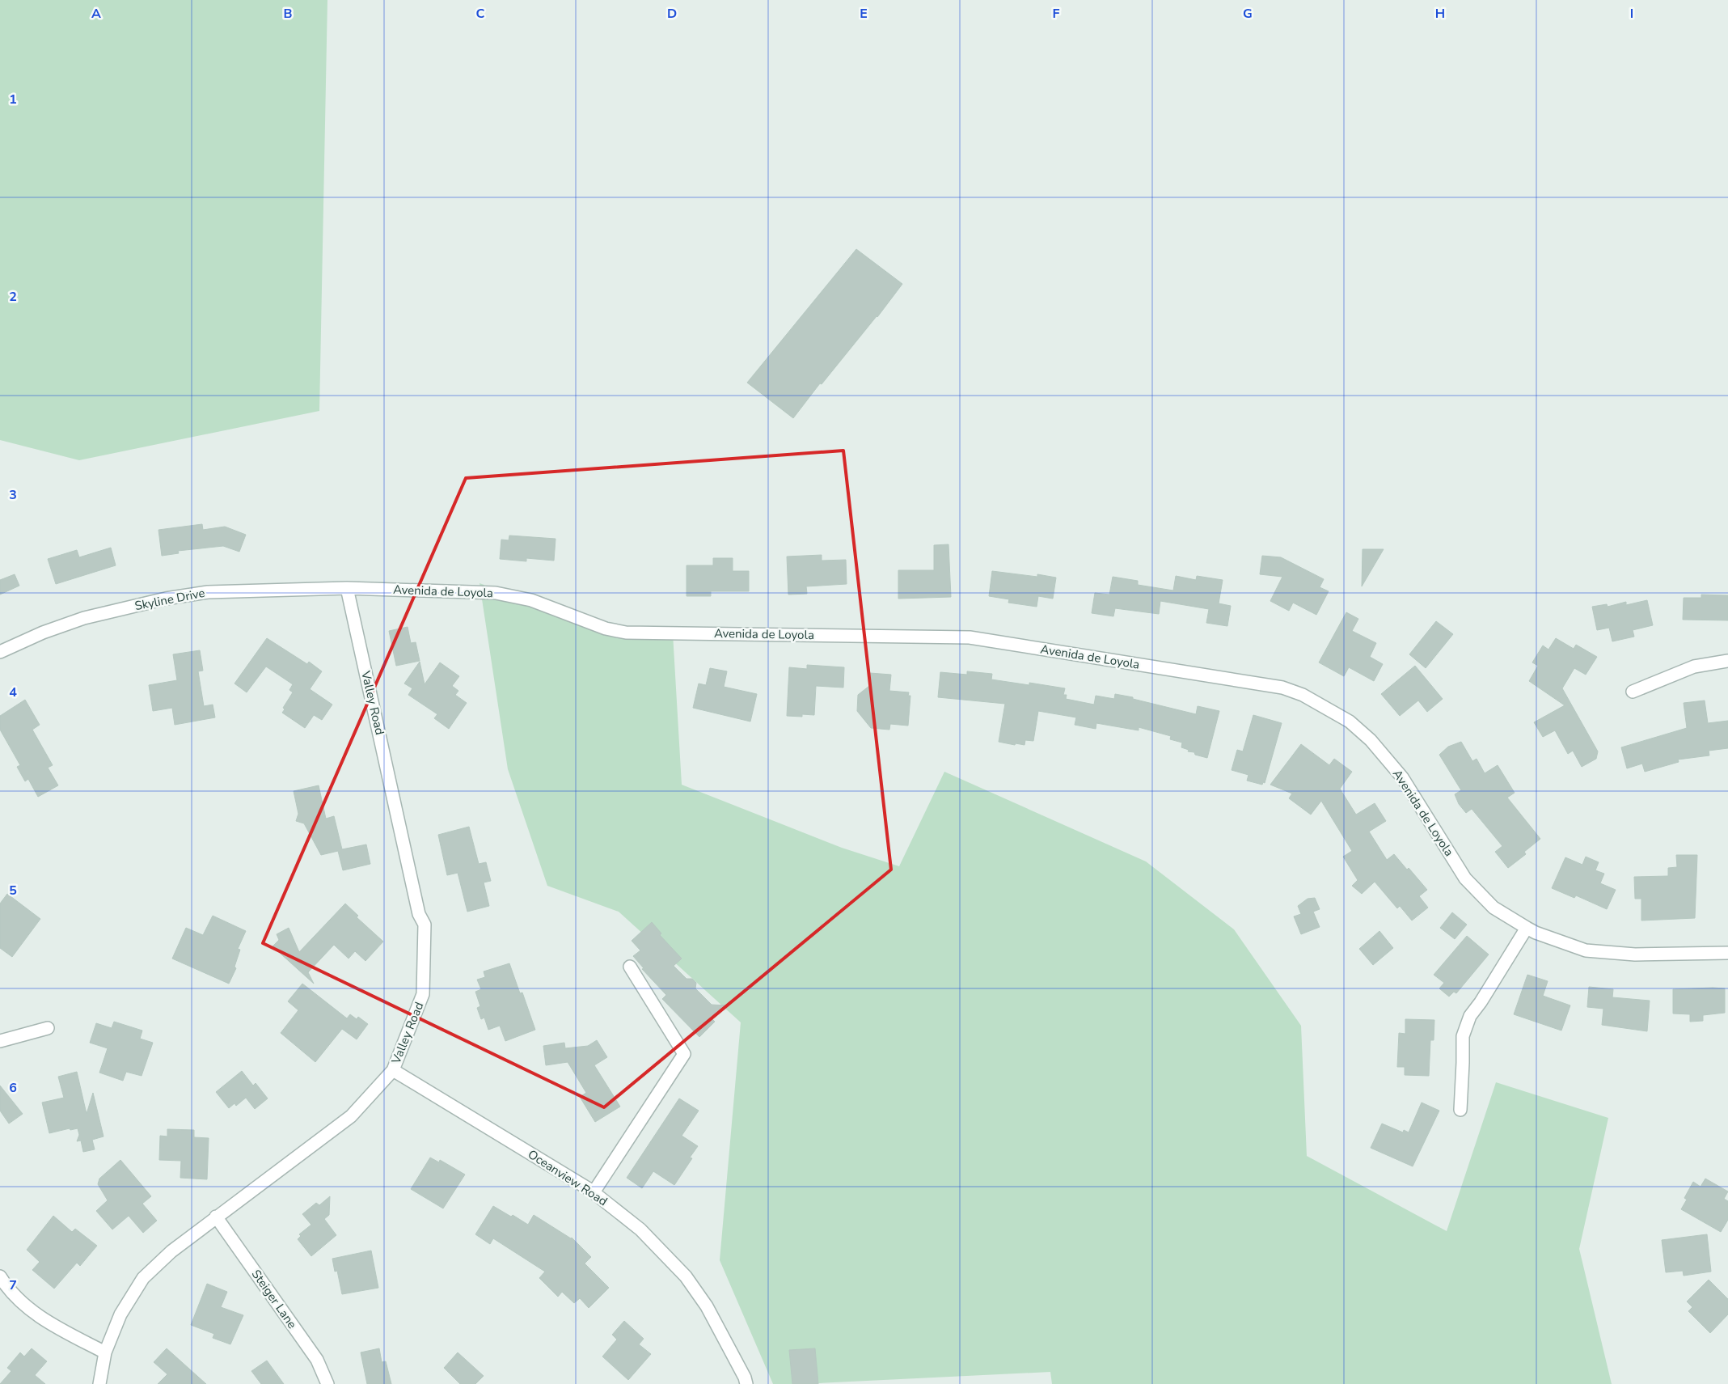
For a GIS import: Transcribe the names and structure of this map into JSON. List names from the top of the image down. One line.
{"streets":{"street":["Avenida de Loyola","Skyline Drive","Valley Road","Oceanview Road","Steiger Lane"]},"crossings":[["Avenida de Loyola","Skyline Drive"],["Avenida de Loyola","Valley Road"],["Skyline Drive","Valley Road"],["Valley Road","Oceanview Road"],["Valley Road","Steiger Lane"]],"grid":{"columns":["A","B","C","D","E","F","G","H","I"],"rows":["1","2","3","4","5","6","7"]}}
